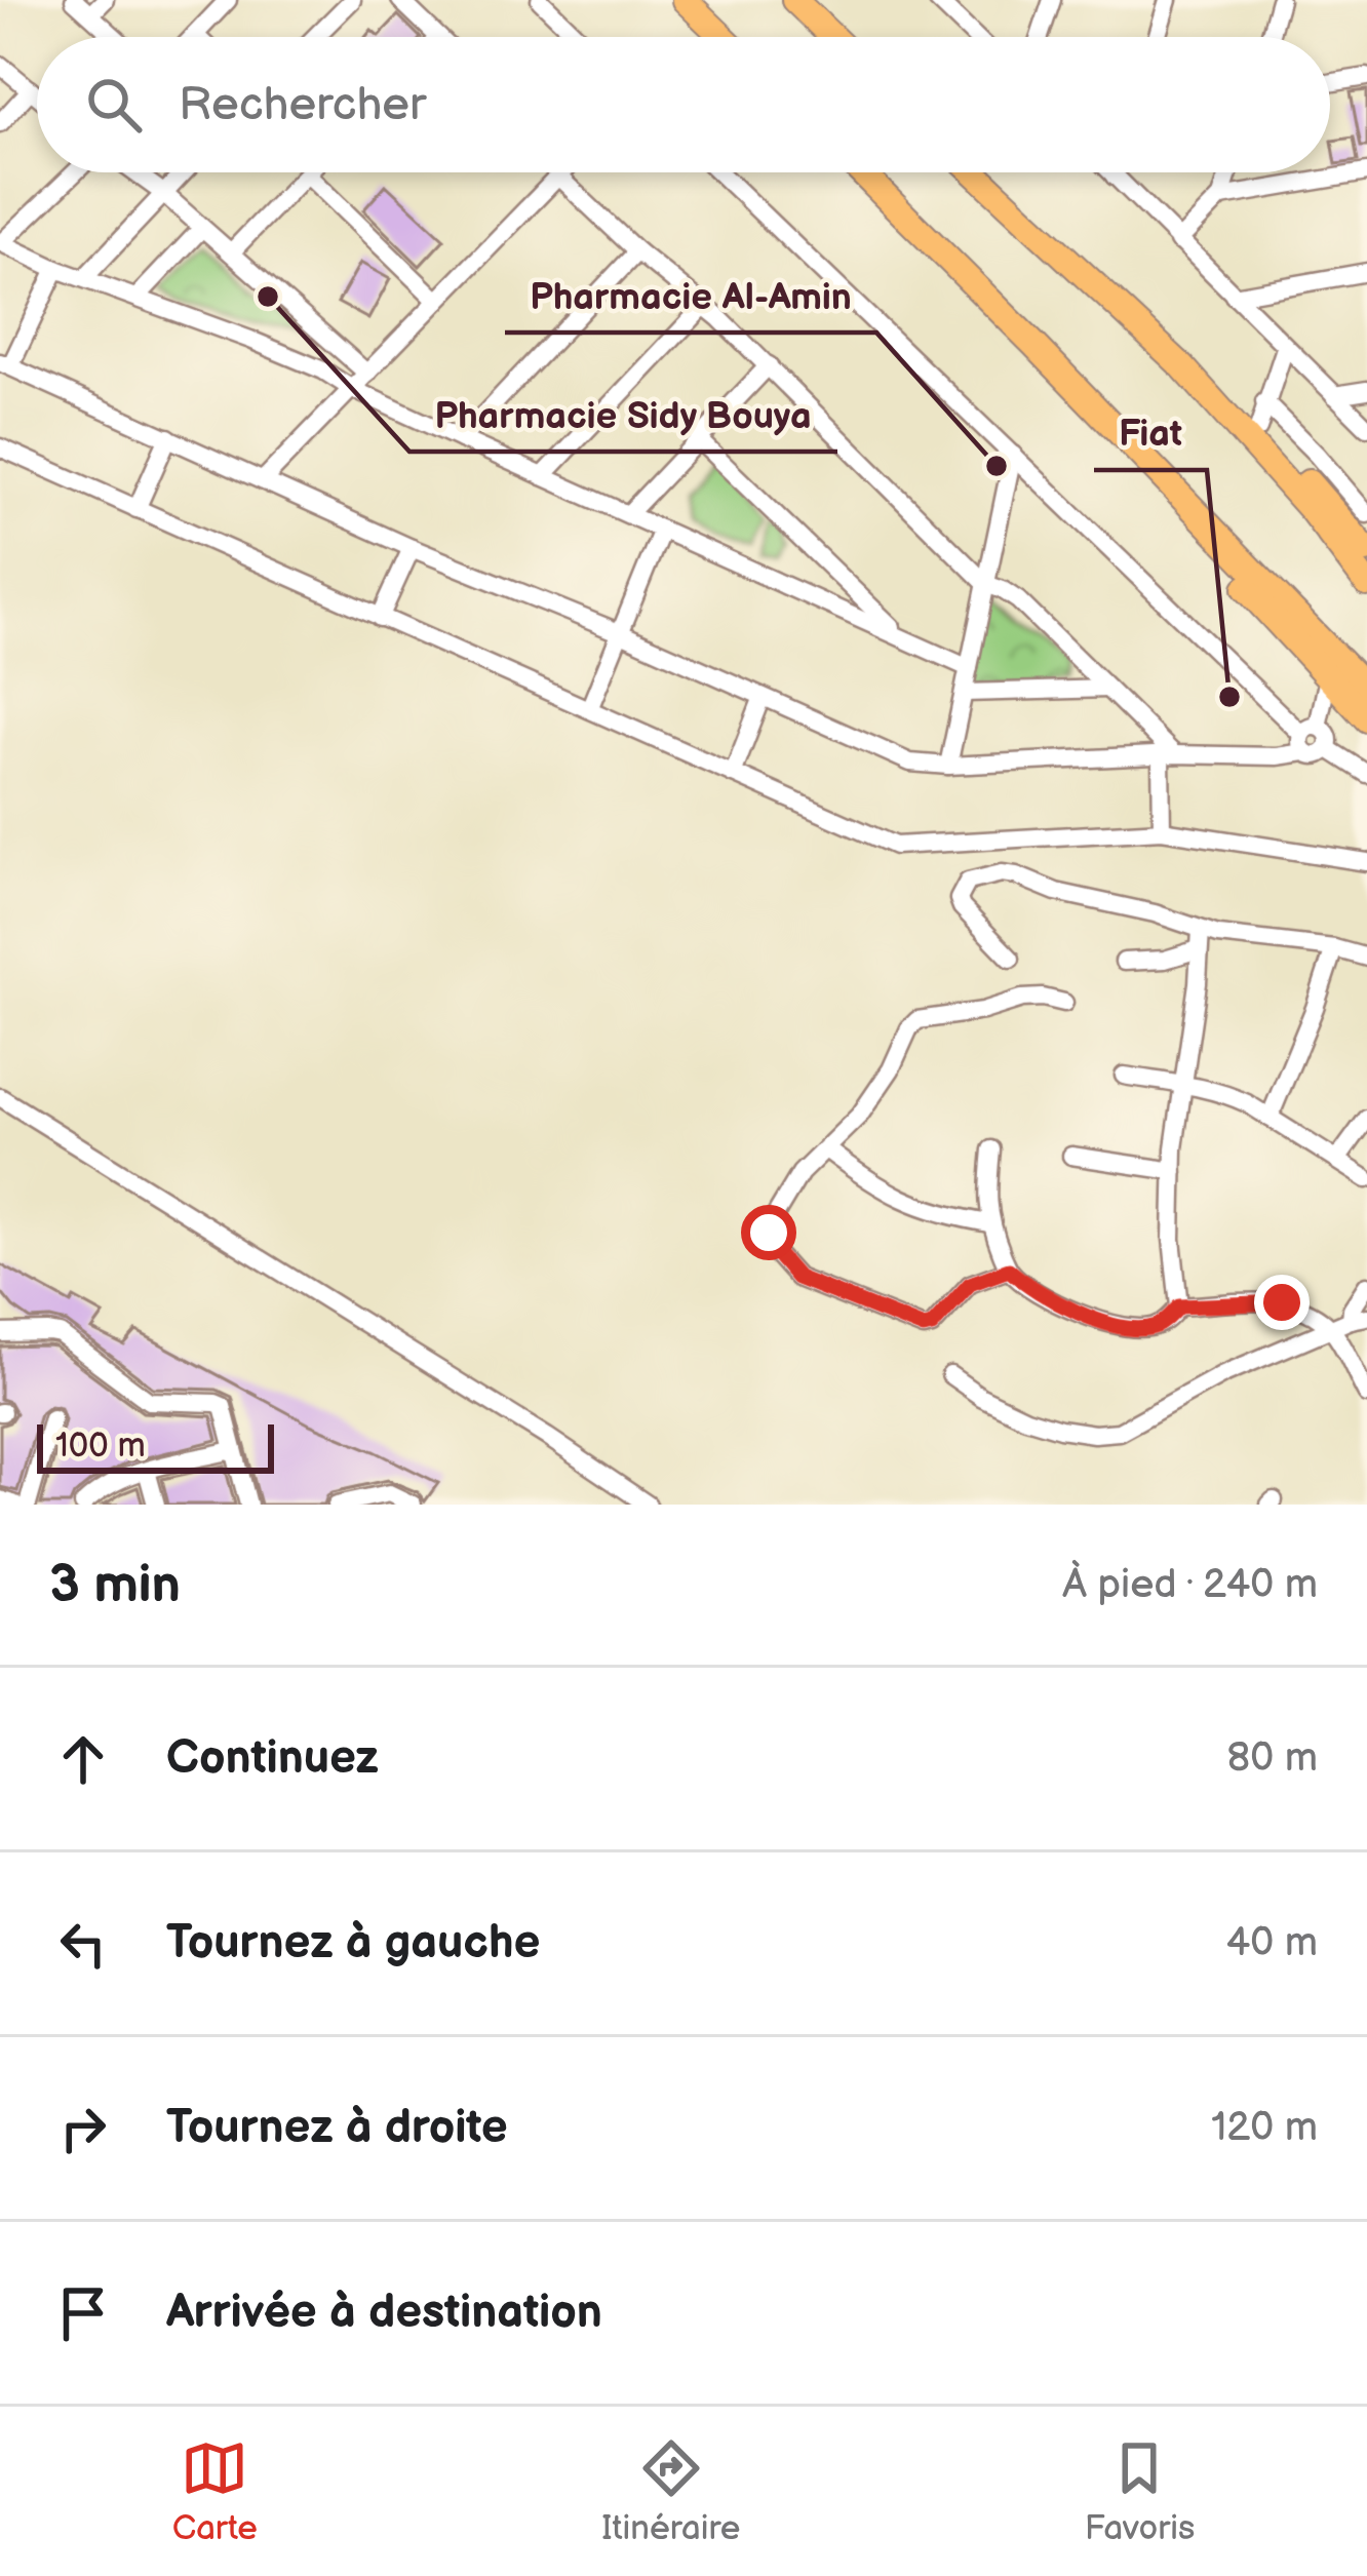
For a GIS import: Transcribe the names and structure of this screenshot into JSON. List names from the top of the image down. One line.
{"places":["Pharmacie Sidy Bouya","Pharmacie Al-Amin","Fiat"],"scale_bar":"100 m","page":{"search":"Rechercher","scale":"100 m","heading":["3 min","À pied · 240 m"],"list":[["Continuez","80 m"],["Tournez à gauche","40 m"],["Tournez à droite","120 m"],"Arrivée à destination"],"nav":["Carte","Itinéraire","Favoris"]}}
